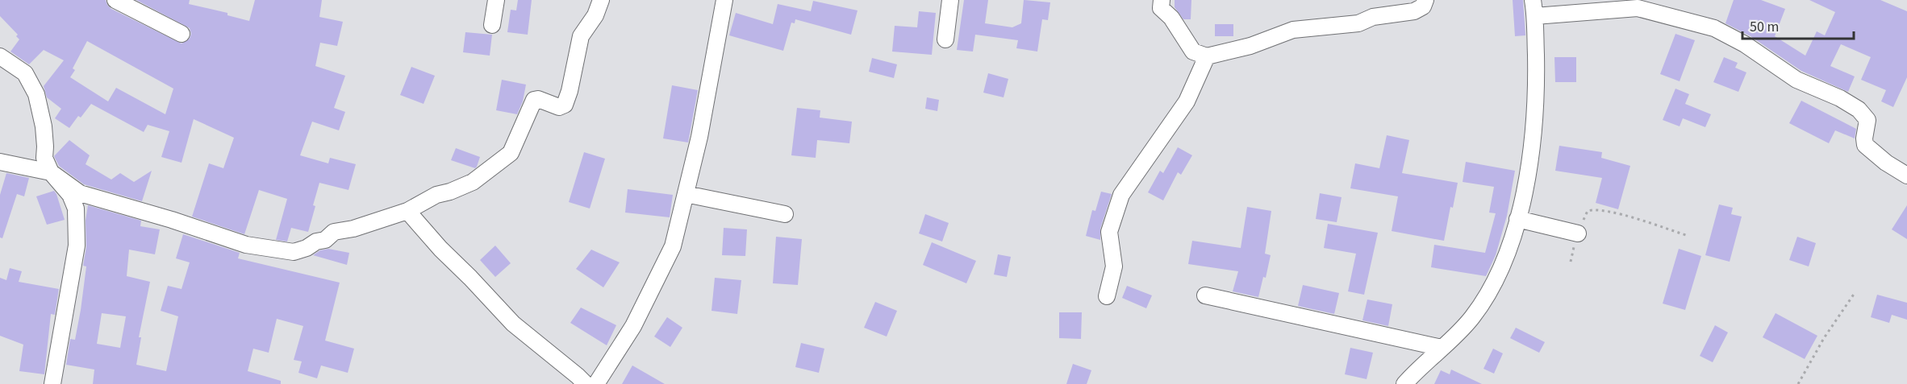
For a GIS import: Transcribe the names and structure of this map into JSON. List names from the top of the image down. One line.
{"scale_bar":"50 m"}
